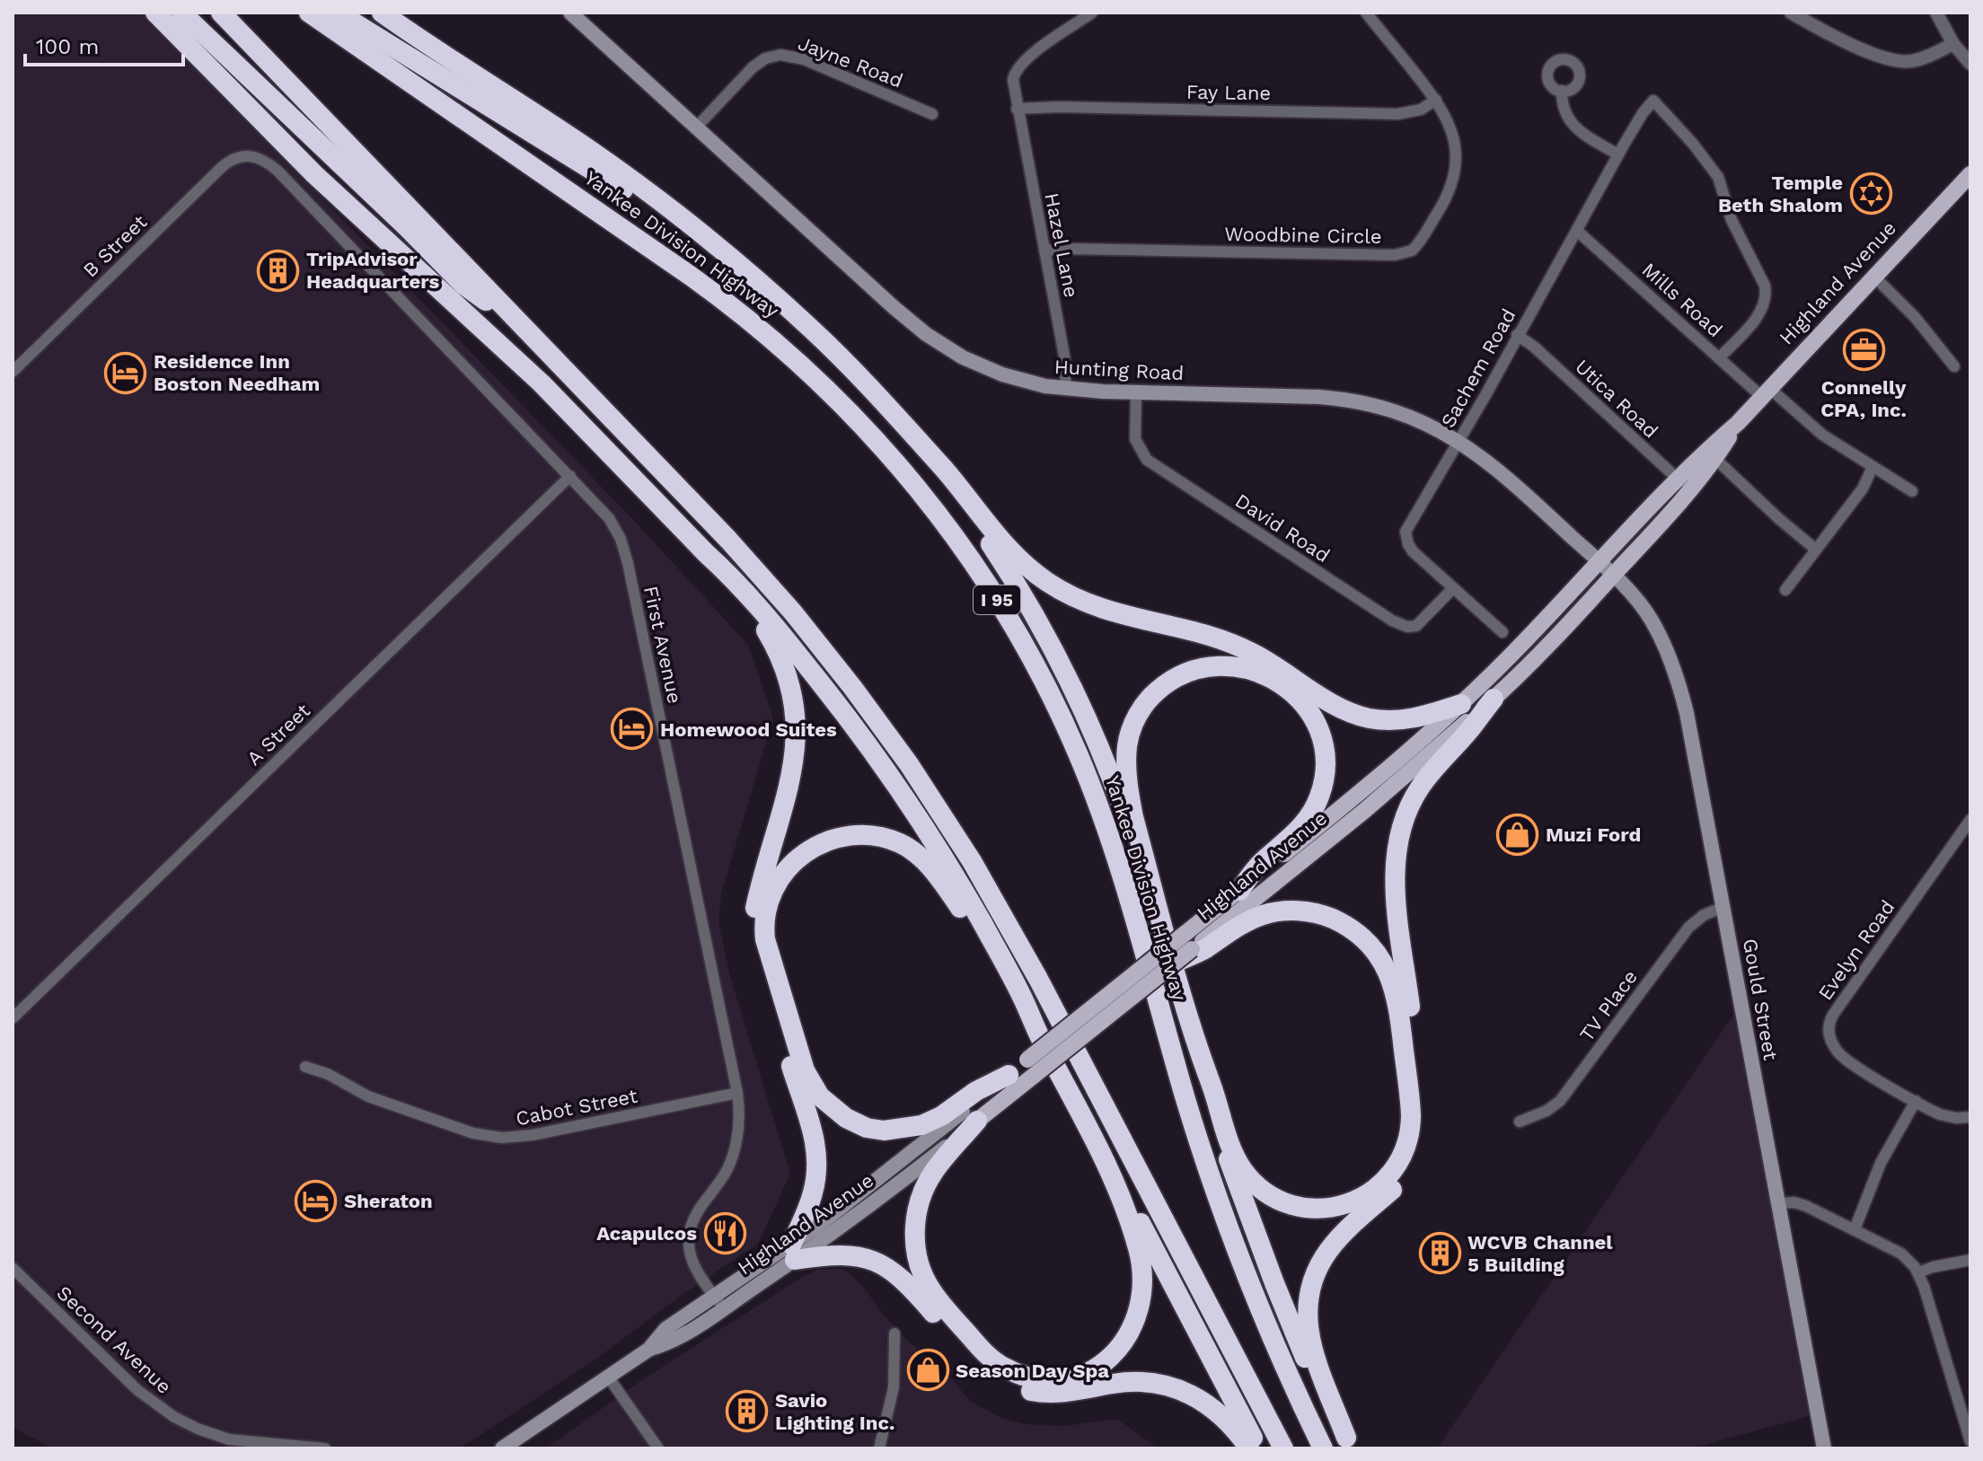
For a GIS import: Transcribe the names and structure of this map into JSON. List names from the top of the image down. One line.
{"streets":{"highway":["Yankee Division Highway","I 95"],"main road":["Highland Avenue","Hunting Road","Gould Street"],"street":["Jayne Road","Fay Lane","Woodbine Circle","Hazel Lane","B Street","Mills Road","Sachem Road","Utica Road","David Road","First Avenue","A Street","Evelyn Road","TV Place","Cabot Street","Second Avenue"]},"crossings":[["Jayne Road","Hunting Road"],["Fay Lane","Woodbine Circle"],["Fay Lane","Hazel Lane"],["Woodbine Circle","Hazel Lane"],["Hazel Lane","Hunting Road"],["B Street","First Avenue"],["Highland Avenue","Mills Road"],["Highland Avenue","Hunting Road"],["Highland Avenue","Utica Road"],["Highland Avenue","First Avenue"],["Highland Avenue","Gould Street"],["Mills Road","Sachem Road"],["Sachem Road","Hunting Road"],["Sachem Road","Utica Road"],["Sachem Road","David Road"],["Hunting Road","David Road"],["Hunting Road","Gould Street"],["First Avenue","A Street"],["First Avenue","Cabot Street"],["Gould Street","TV Place"]],"places":{"synagogue":["Temple Beth Shalom"],"building":["TripAdvisor Headquarters","WCVB Channel 5 Building","Savio Lighting Inc."],"office":["Connelly CPA, Inc."],"hotel":["Residence Inn Boston Needham","Homewood Suites","Sheraton"],"shop":["Muzi Ford","Season Day Spa"],"restaurant":["Acapulcos"]},"scale_bar":"100 m"}
